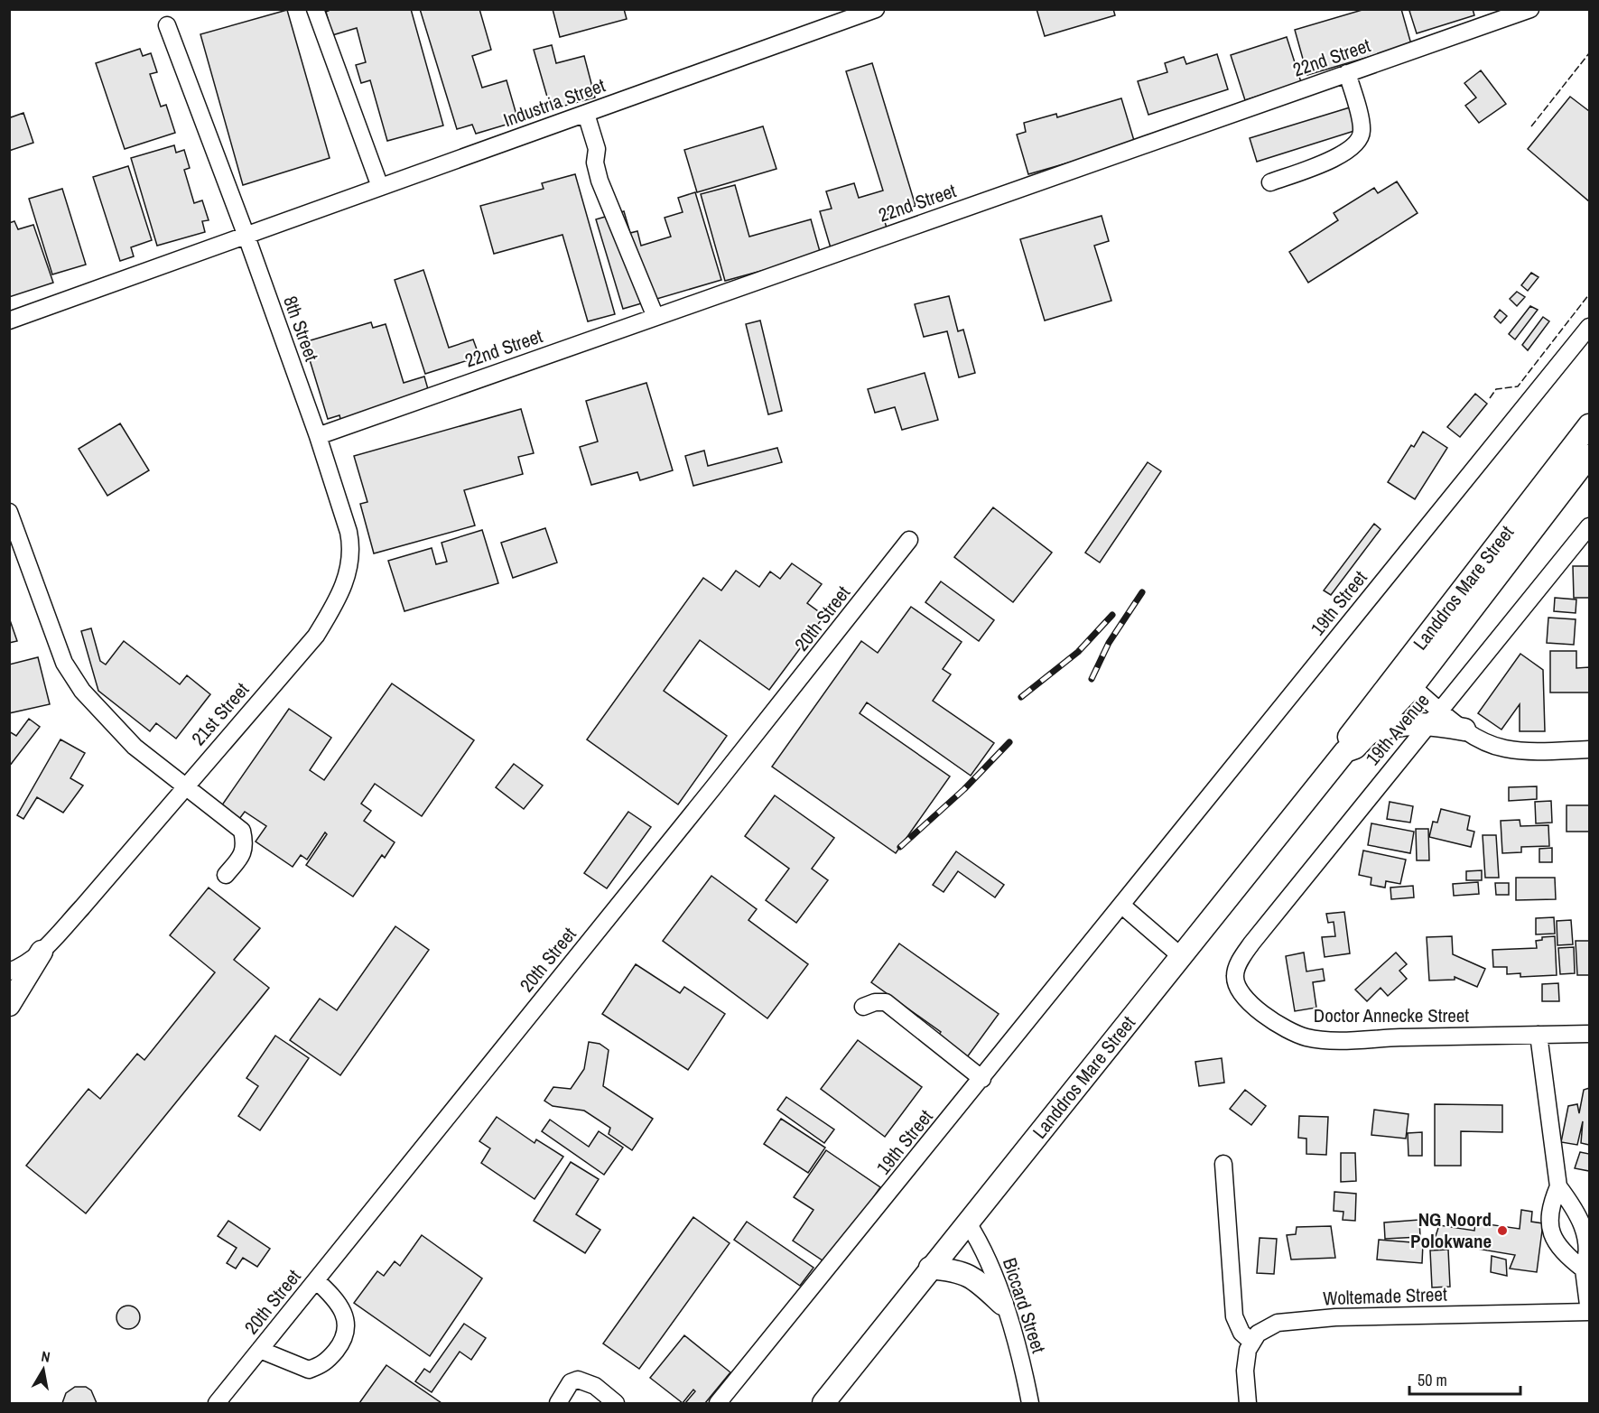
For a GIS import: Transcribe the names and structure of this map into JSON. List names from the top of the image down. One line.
{"streets":{"main road":["Landdros Mare Street"],"street":["22nd Street","Industria Street","8th Street","19th Street","20th Street","21st Street","19th Avenue","Doctor Annecke Street","Woltemade Street","Biccard Street"]},"crossings":[["22nd Street","8th Street"],["22nd Street","21st Street"],["Industria Street","8th Street"],["8th Street","21st Street"],["Landdros Mare Street","Biccard Street"],["19th Avenue","Doctor Annecke Street"]],"places":["NG Noord Polokwane"],"scale_bar":"50 m","north":"top"}
